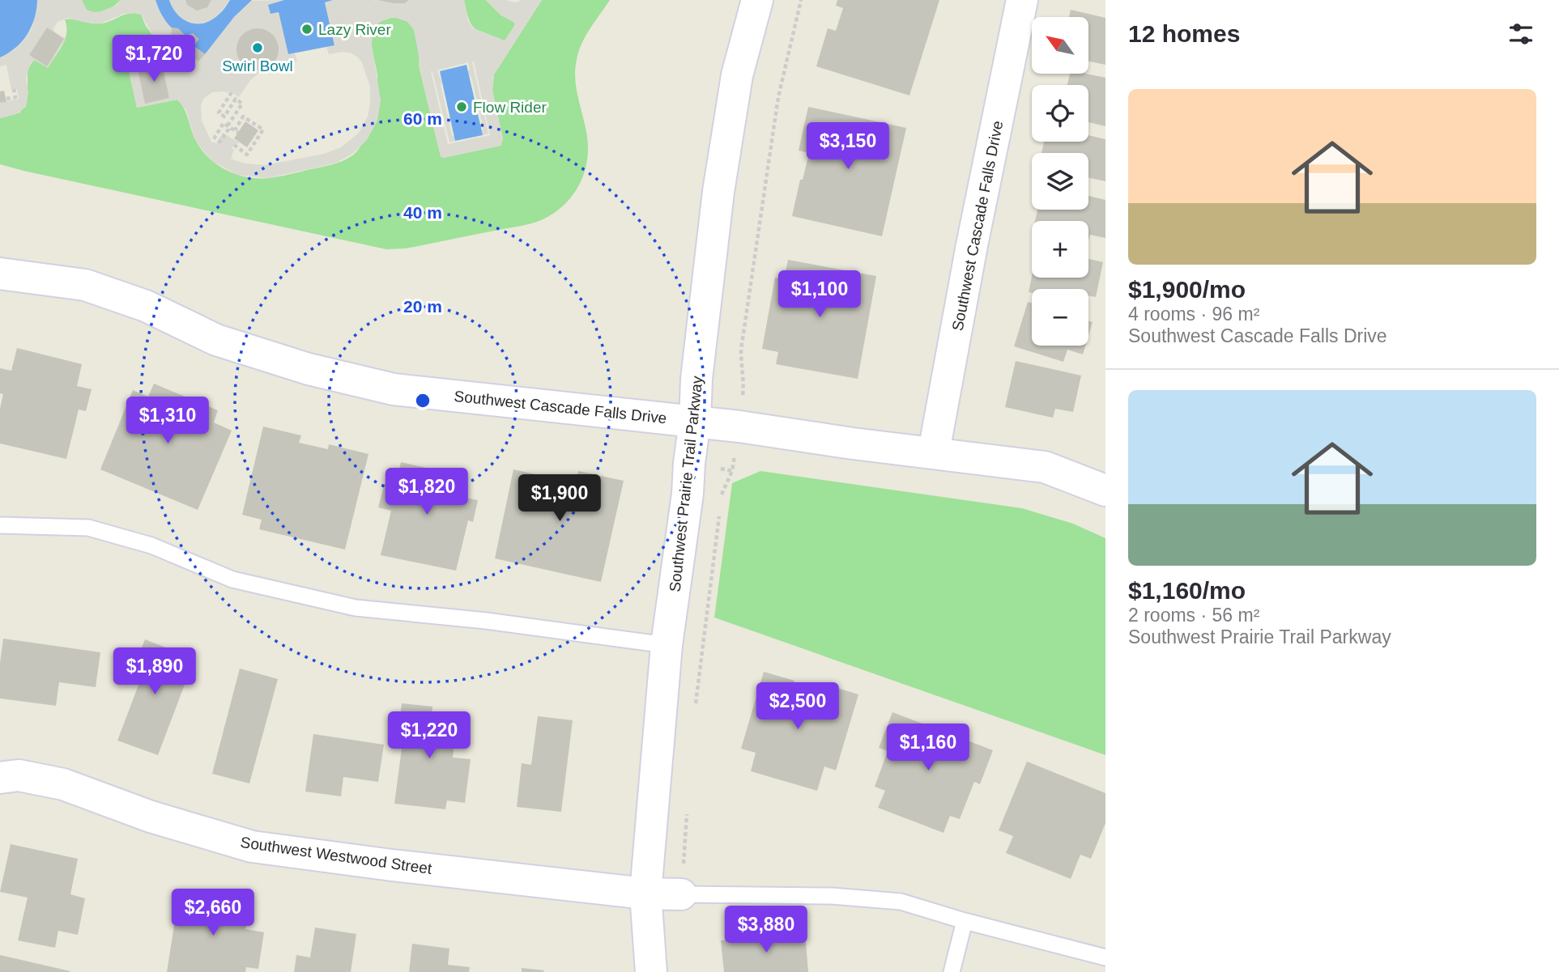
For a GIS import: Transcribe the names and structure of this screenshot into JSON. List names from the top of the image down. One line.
{"streets":{"street":["Southwest Cascade Falls Drive","Southwest Prairie Trail Parkway","Southwest Westwood Street"]},"crossings":[["Southwest Cascade Falls Drive","Southwest Prairie Trail Parkway"],["Southwest Prairie Trail Parkway","Southwest Westwood Street"]],"places":["Lazy River","Swirl Bowl","Flow Rider"],"north":"top left","page":{"heading":"12 homes","map_buttons":["+","−"],"price":["$1,720","$3,150","$1,100","$1,310","$1,820","$1,900","$1,890","$2,500","$1,220","$1,160","$2,660","$3,880"],"list":[{"name":"$1,900/mo","note":"4 rooms · 96 m² · Southwest Cascade Falls Drive"},{"name":"$1,160/mo","note":"2 rooms · 56 m² · Southwest Prairie Trail Parkway"}]},"rings":["60 m","40 m","20 m"]}
